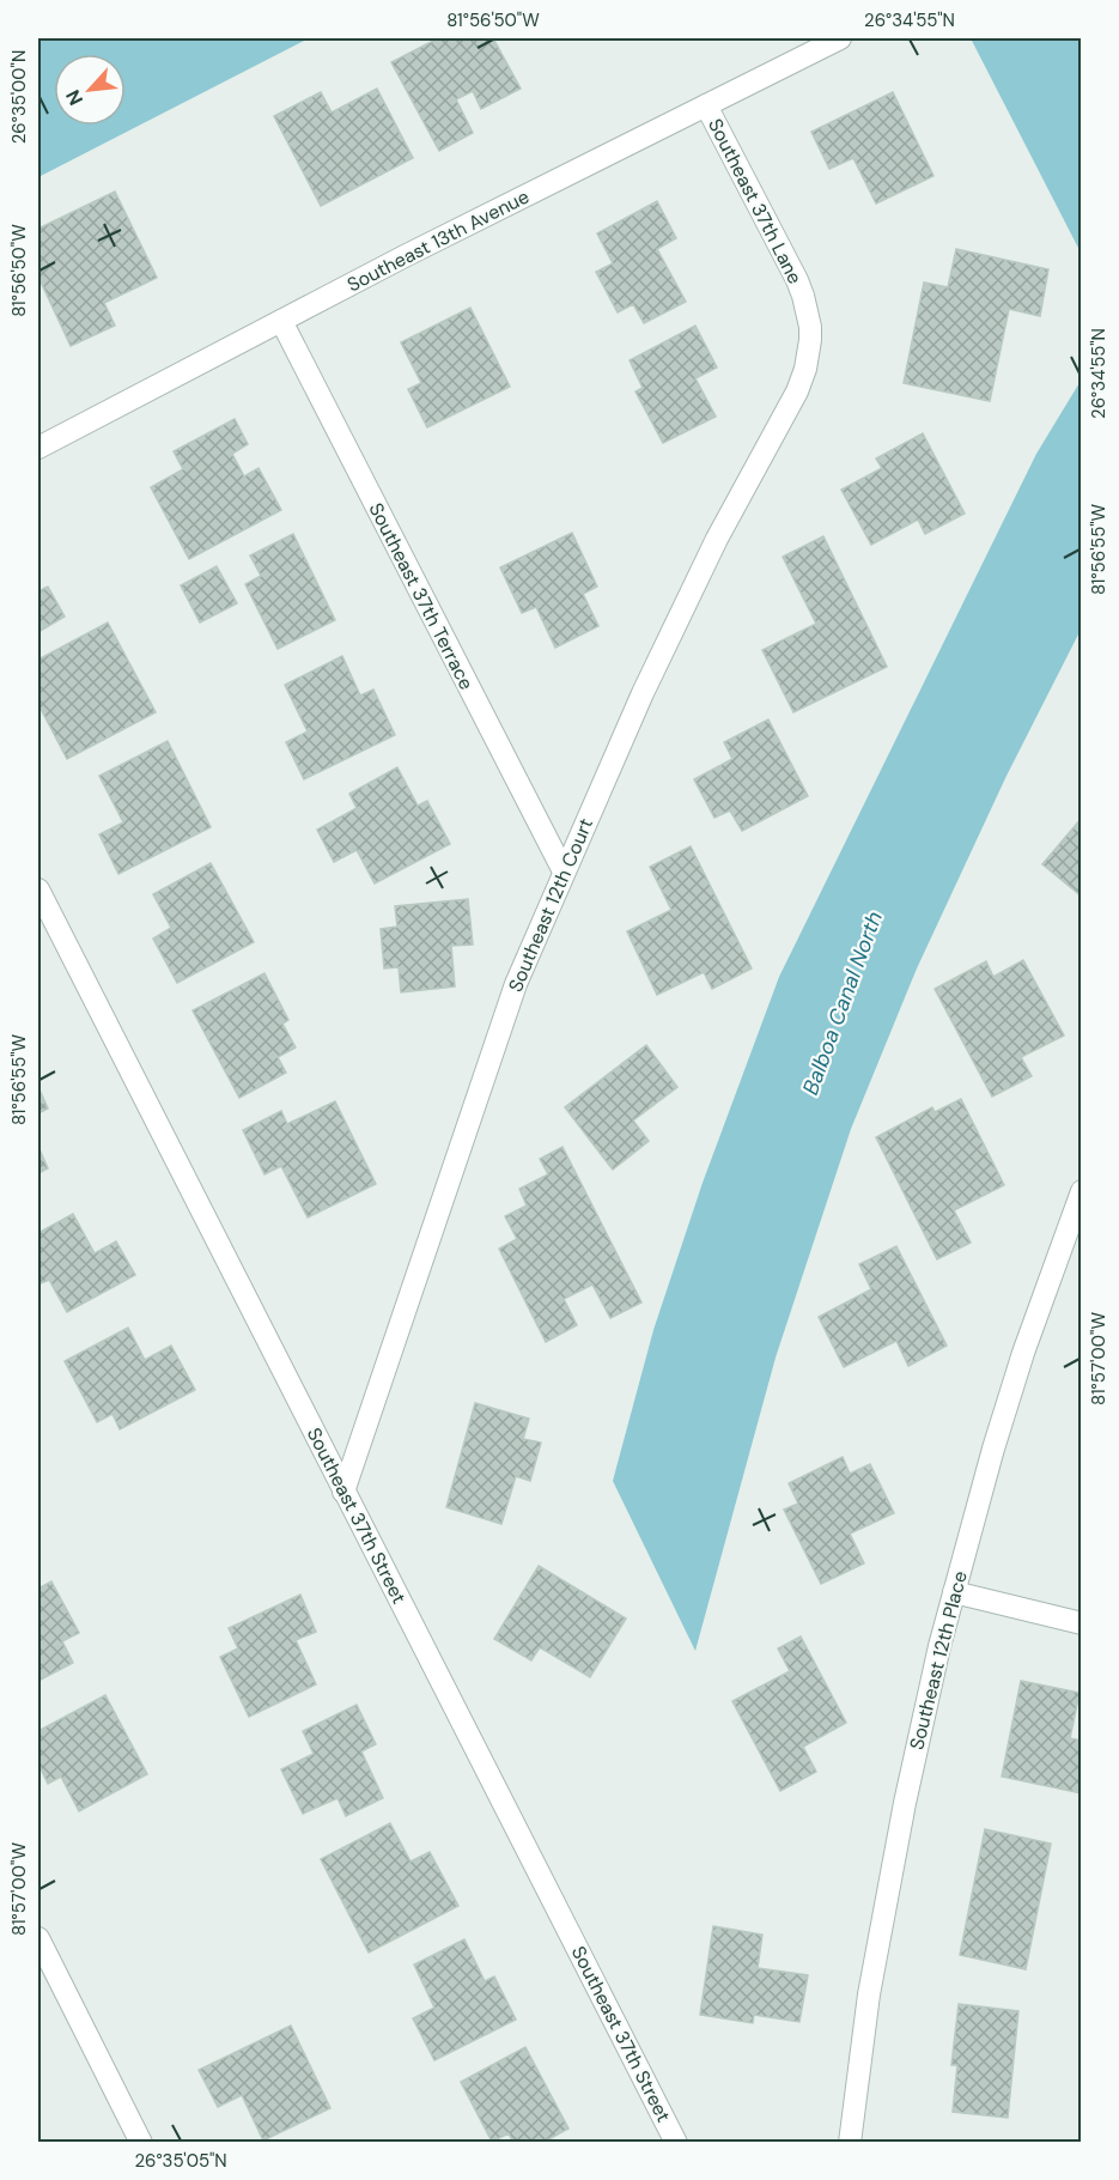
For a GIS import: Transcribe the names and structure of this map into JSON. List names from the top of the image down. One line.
{"streets":{"street":["Southeast 37th Lane","Southeast 13th Avenue","Southeast 37th Terrace","Southeast 12th Court","Southeast 37th Street","Southeast 12th Place"]},"crossings":[["Southeast 37th Lane","Southeast 13th Avenue"],["Southeast 37th Lane","Southeast 12th Court"],["Southeast 13th Avenue","Southeast 37th Terrace"],["Southeast 37th Terrace","Southeast 12th Court"],["Southeast 12th Court","Southeast 37th Street"]],"water":["Balboa Canal North"],"north":"bottom left","coordinates":["81°56'50\"W","26°34'55\"N","26°35'00\"N","81°56'55\"W","81°57'00\"W","26°35'05\"N"]}
